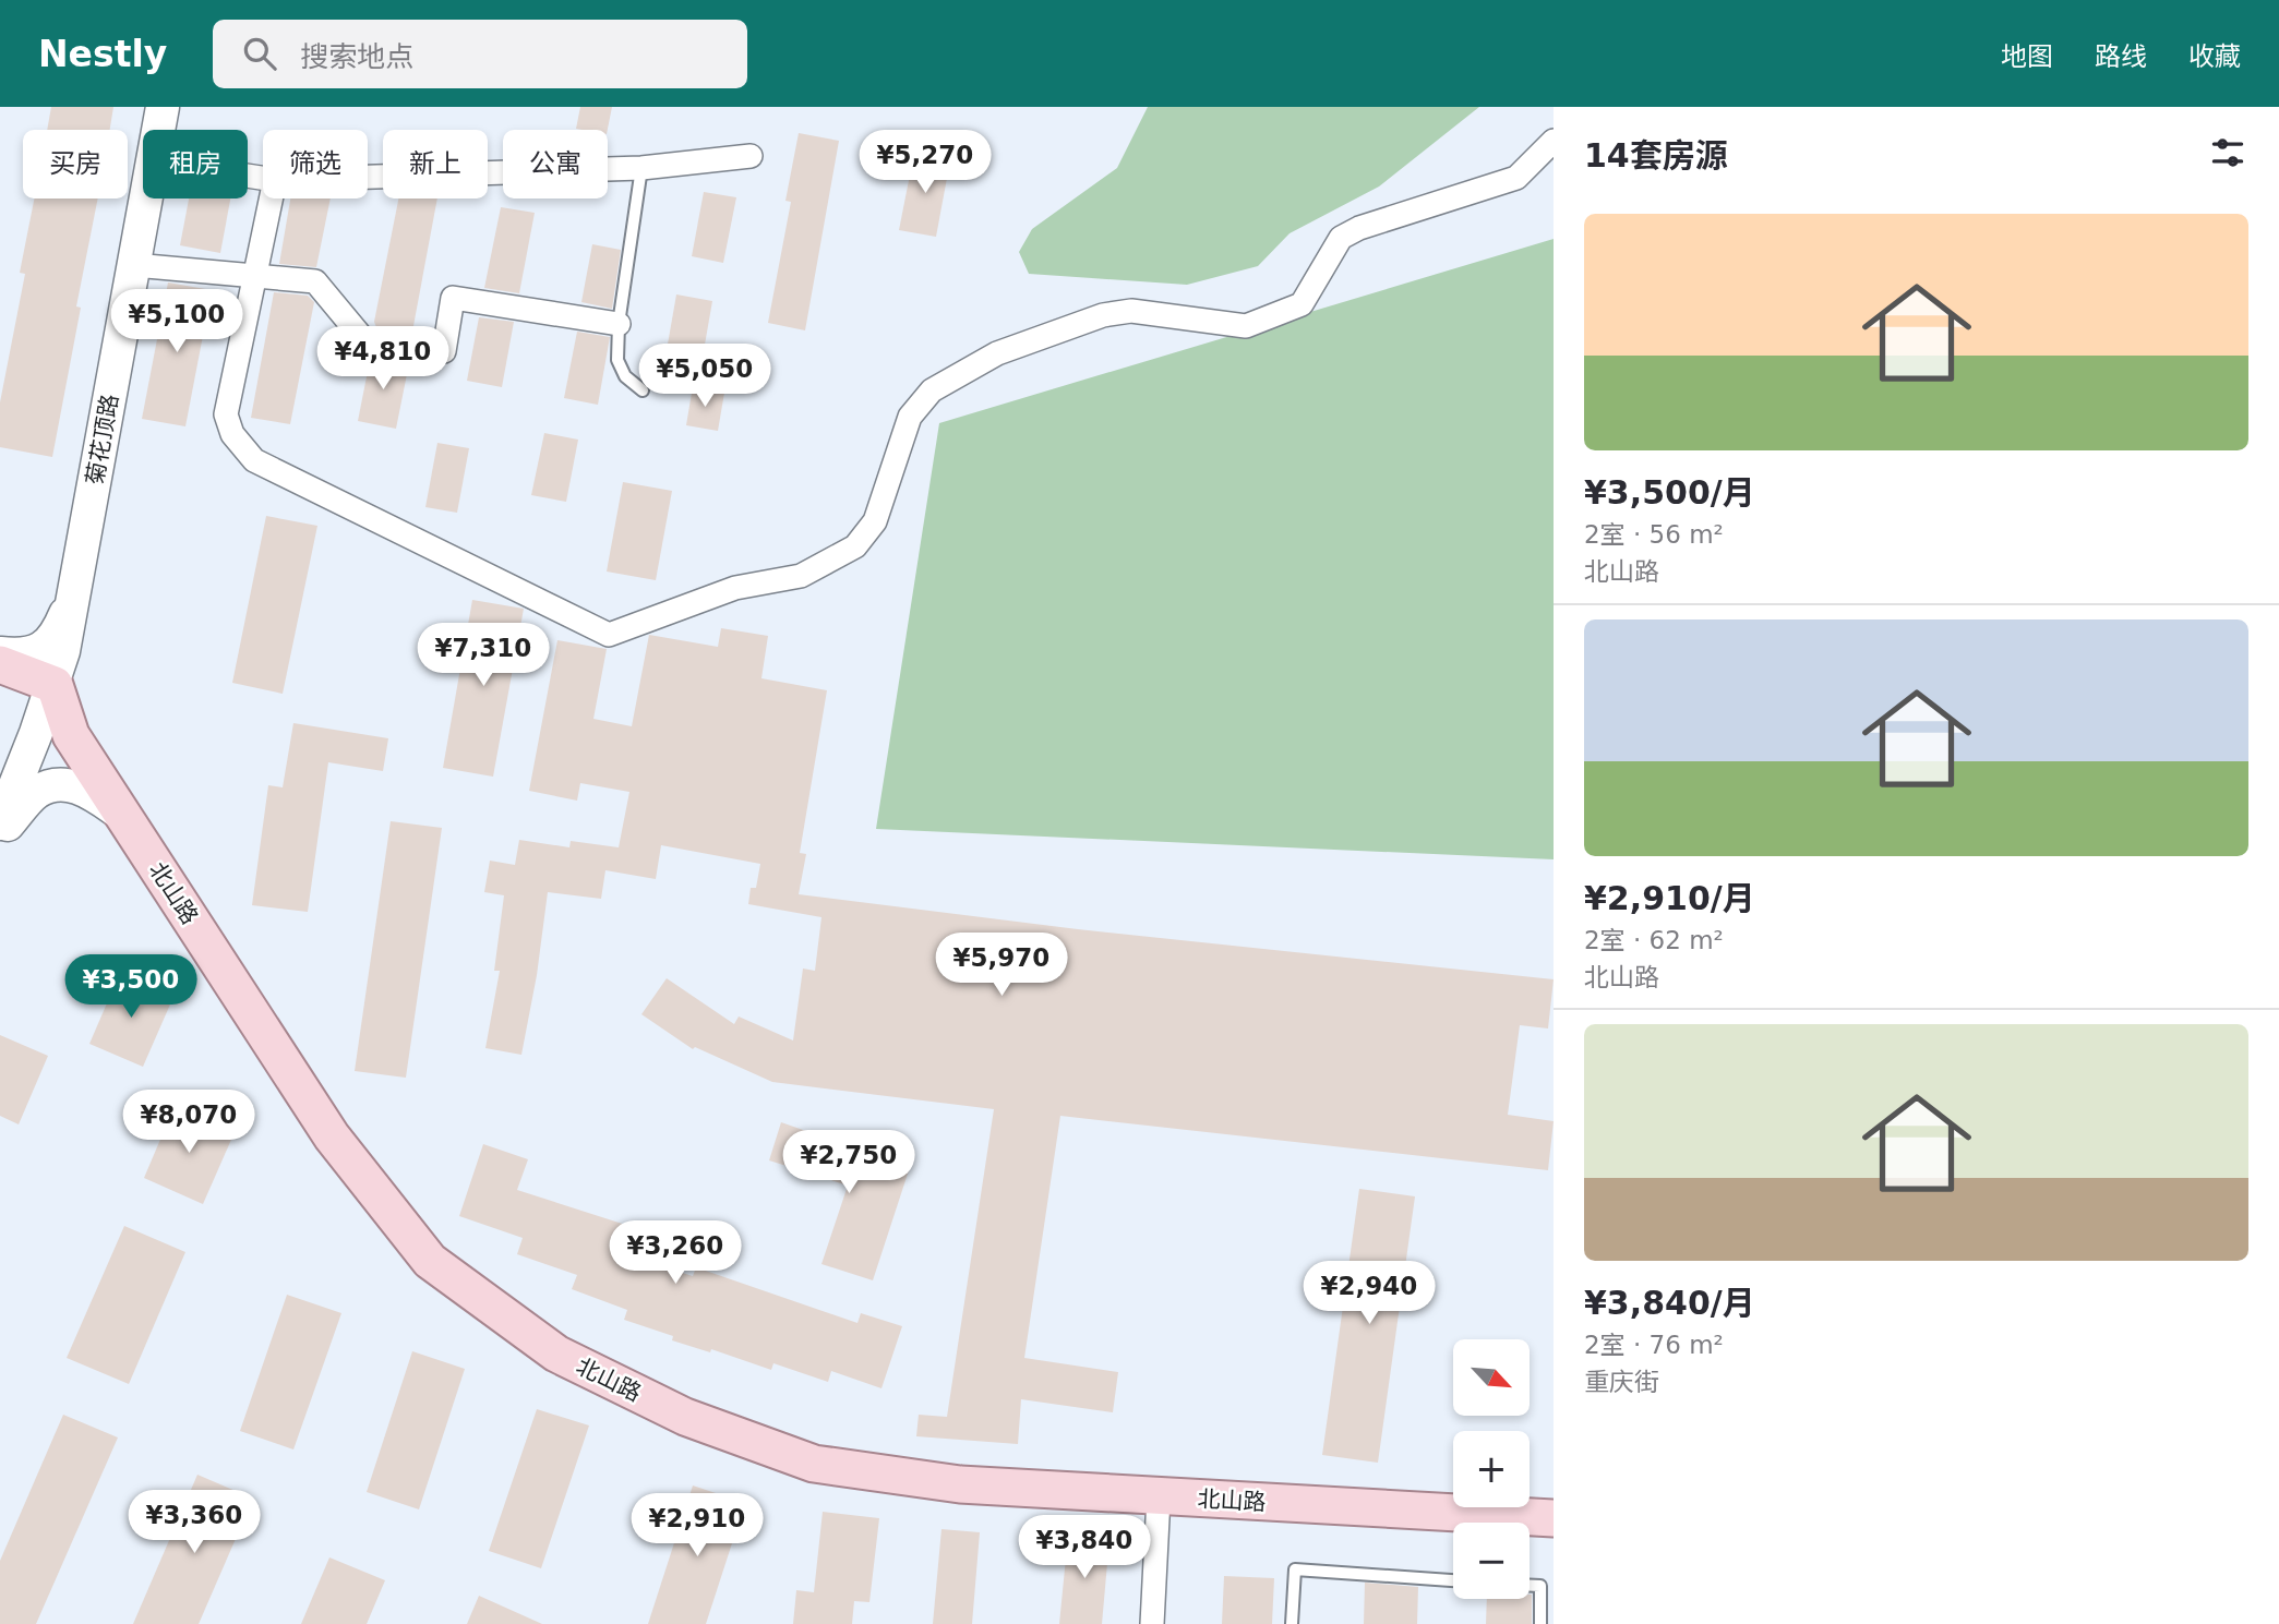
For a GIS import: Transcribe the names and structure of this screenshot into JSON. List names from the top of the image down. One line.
{"streets":{"main road":["北山路"],"street":["菊花顶路"]},"north":"bottom right","page":{"header":"Nestly","search":"搜索地点","nav":["地图","路线","收藏"],"heading":"14套房源","price":["¥5,270","¥5,100","¥4,810","¥5,050","¥7,310","¥5,970","¥3,500","¥8,070","¥2,750","¥3,260","¥2,940","¥3,360","¥2,910","¥3,840"],"chip":["买房","租房","筛选","新上","公寓"],"list":[{"name":"¥3,500/月","note":"2室 · 56 m² · 北山路"},{"name":"¥2,910/月","note":"2室 · 62 m² · 北山路"},{"name":"¥3,840/月","note":"2室 · 76 m² · 重庆街"}],"map_buttons":["+","−"]}}
